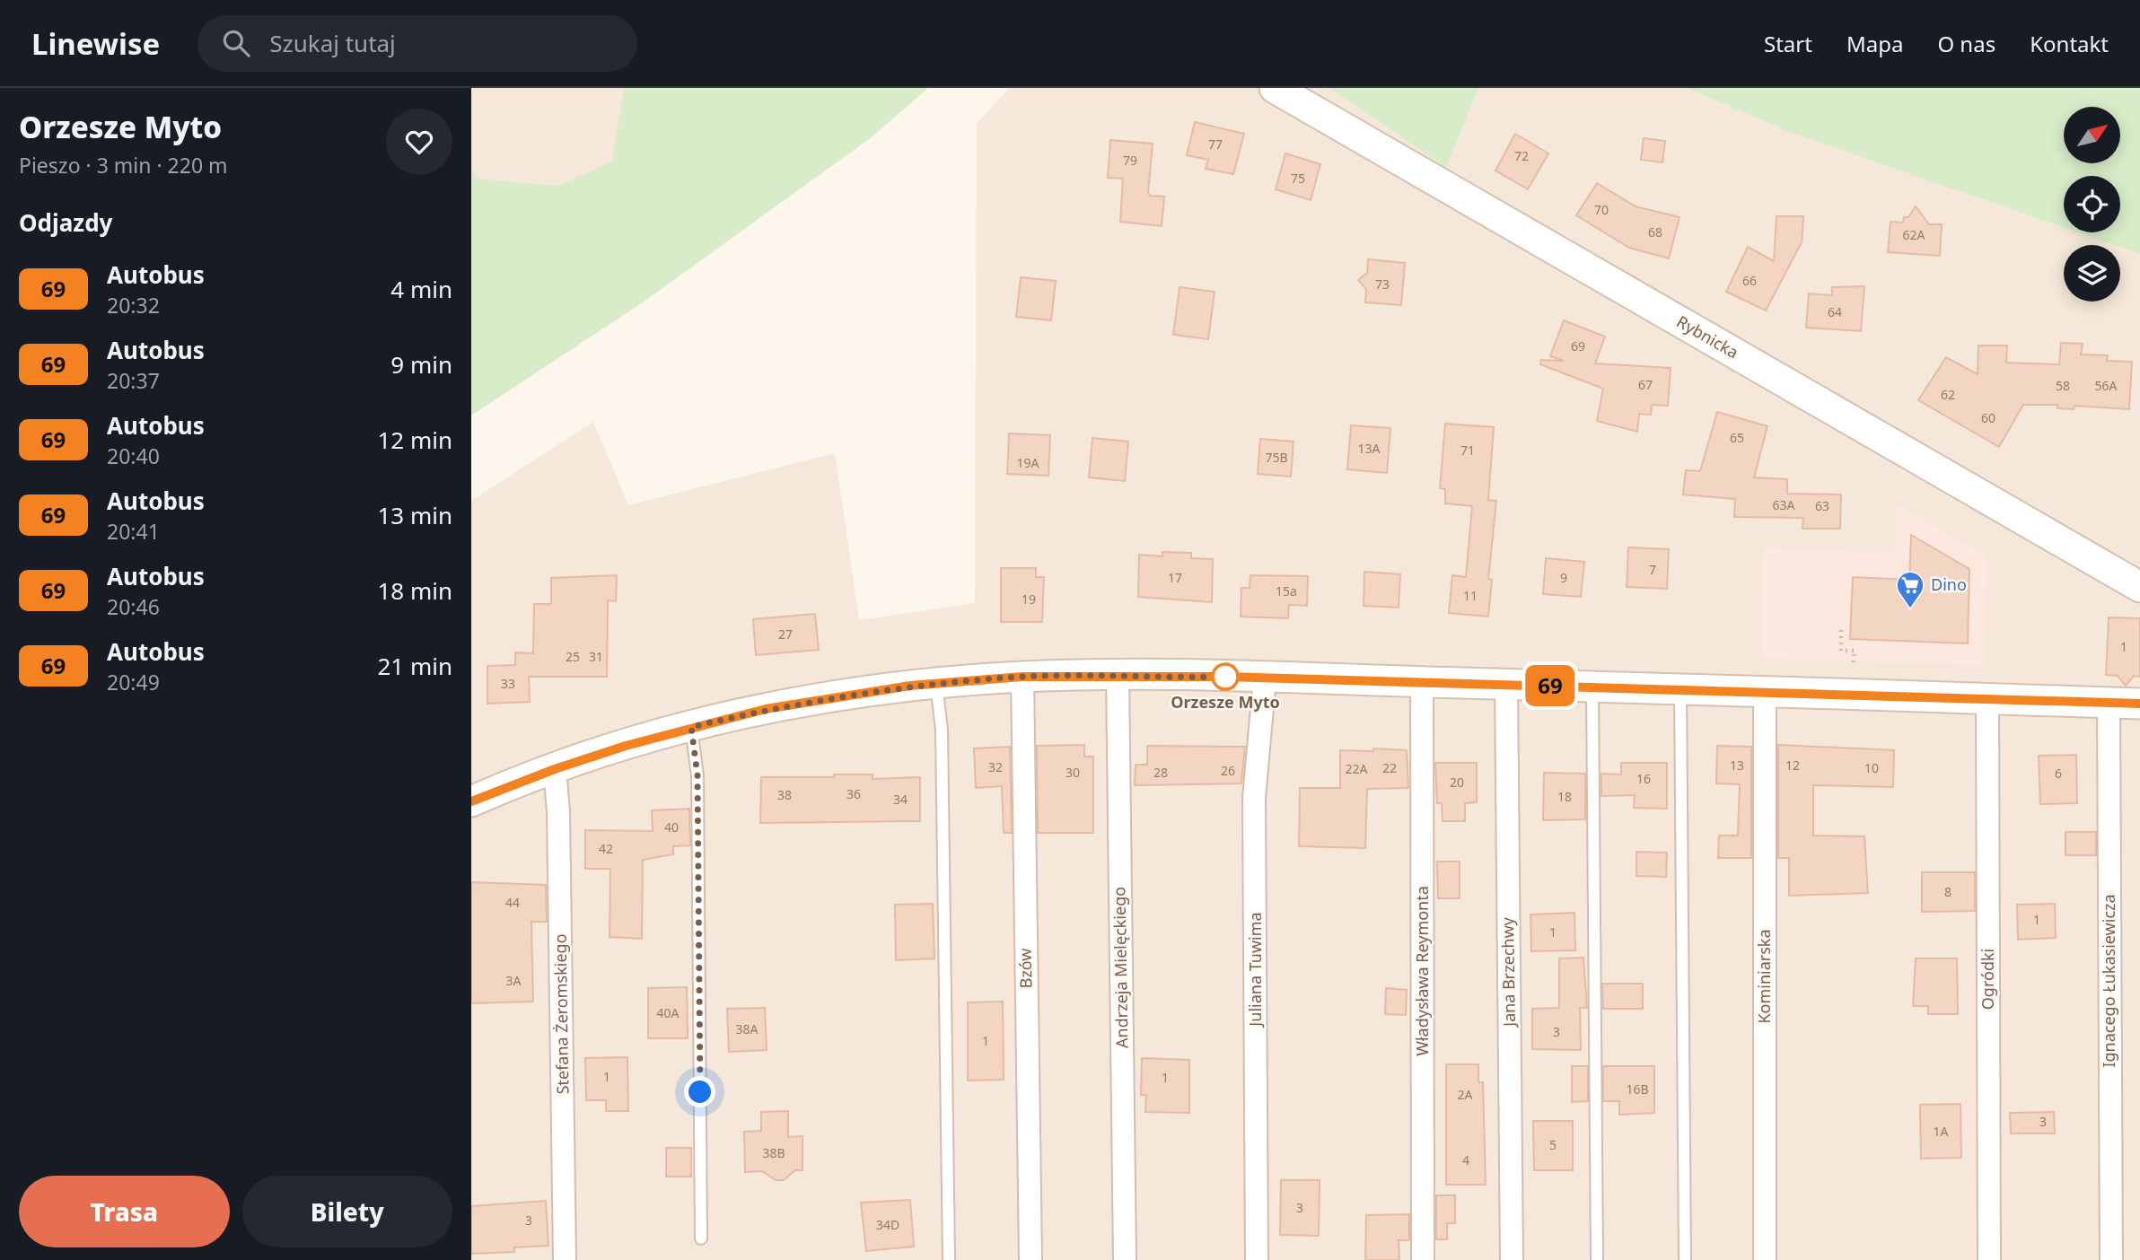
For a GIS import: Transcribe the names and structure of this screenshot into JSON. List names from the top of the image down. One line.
{"streets":{"street":["Rybnicka","Andrzeja Mielęckiego","Bzów","Juliana Tuwima","Władysława Reymonta","Jana Brzechwy","Kominiarska","Ogródki","Ignacego Łukasiewicza","Stefana Żeromskiego"]},"places":{"supermarket":["Dino"],"other":["Orzesze Myto"]},"lines":["bus line 69"],"house_numbers":["77","72","79","75","70","68","62A","66","73","64","69","67","58","56A","62","60","65","13A","71","75B","19A","63A","63","7","17","9","15a","11","19","27","1","25","31","33","13","12","32","22","10","22A","26","30","28","6","16","20","36","38","18","34","40","42","8","44","1","1","3A","40A","38A","3","1","1","1","16B","2A","3","1A","5","38B","4","3","3","34D"],"north":"top right","page":{"header":"Linewise","search":"Szukaj tutaj","nav":["Start","Mapa","O nas","Kontakt"],"heading":[["Orzesze Myto","Pieszo · 3 min · 220 m"],"Odjazdy"],"on_map":"69","list":[{"mark":"69","name":"Autobus","note":"20:32","value":"4 min"},{"mark":"69","name":"Autobus","note":"20:37","value":"9 min"},{"mark":"69","name":"Autobus","note":"20:40","value":"12 min"},{"mark":"69","name":"Autobus","note":"20:41","value":"13 min"},{"mark":"69","name":"Autobus","note":"20:46","value":"18 min"},{"mark":"69","name":"Autobus","note":"20:49","value":"21 min"}],"buttons":["Trasa","Bilety"]}}
